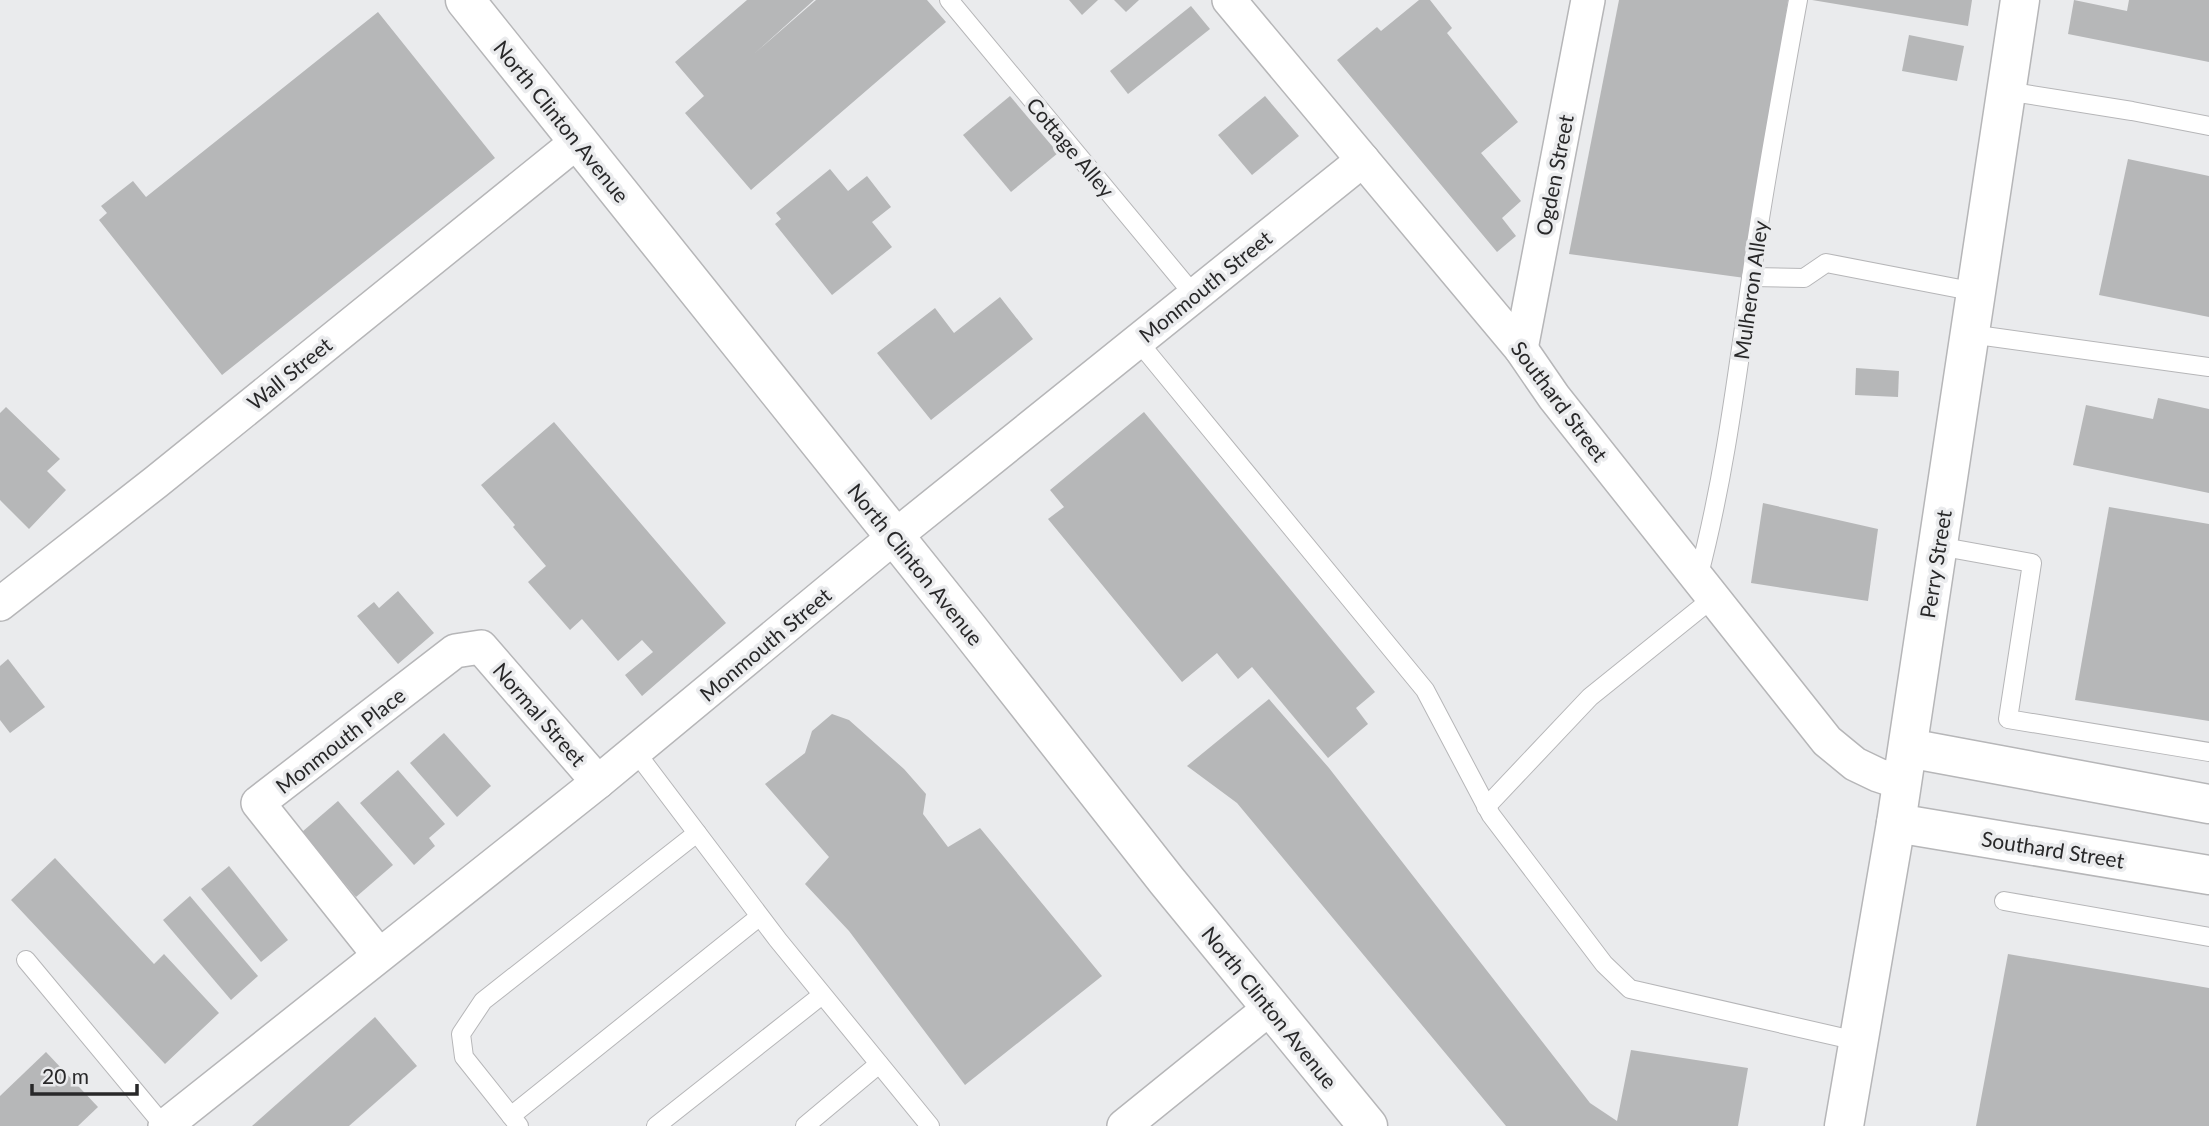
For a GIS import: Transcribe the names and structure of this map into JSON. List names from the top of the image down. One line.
{"streets":{"street":["North Clinton Avenue","Ogden Street","Monmouth Street","Wall Street","Southard Street","Perry Street","Normal Street","Monmouth Place"],"lane":["Cottage Alley","Mulheron Alley"]},"crossings":[["North Clinton Avenue","Monmouth Street"],["North Clinton Avenue","Wall Street"],["Cottage Alley","Monmouth Street"],["Ogden Street","Southard Street"],["Monmouth Street","Southard Street"],["Monmouth Street","Normal Street"],["Monmouth Street","Monmouth Place"],["Mulheron Alley","Southard Street"],["Southard Street","Perry Street"],["Normal Street","Monmouth Place"]],"scale_bar":"20 m"}
